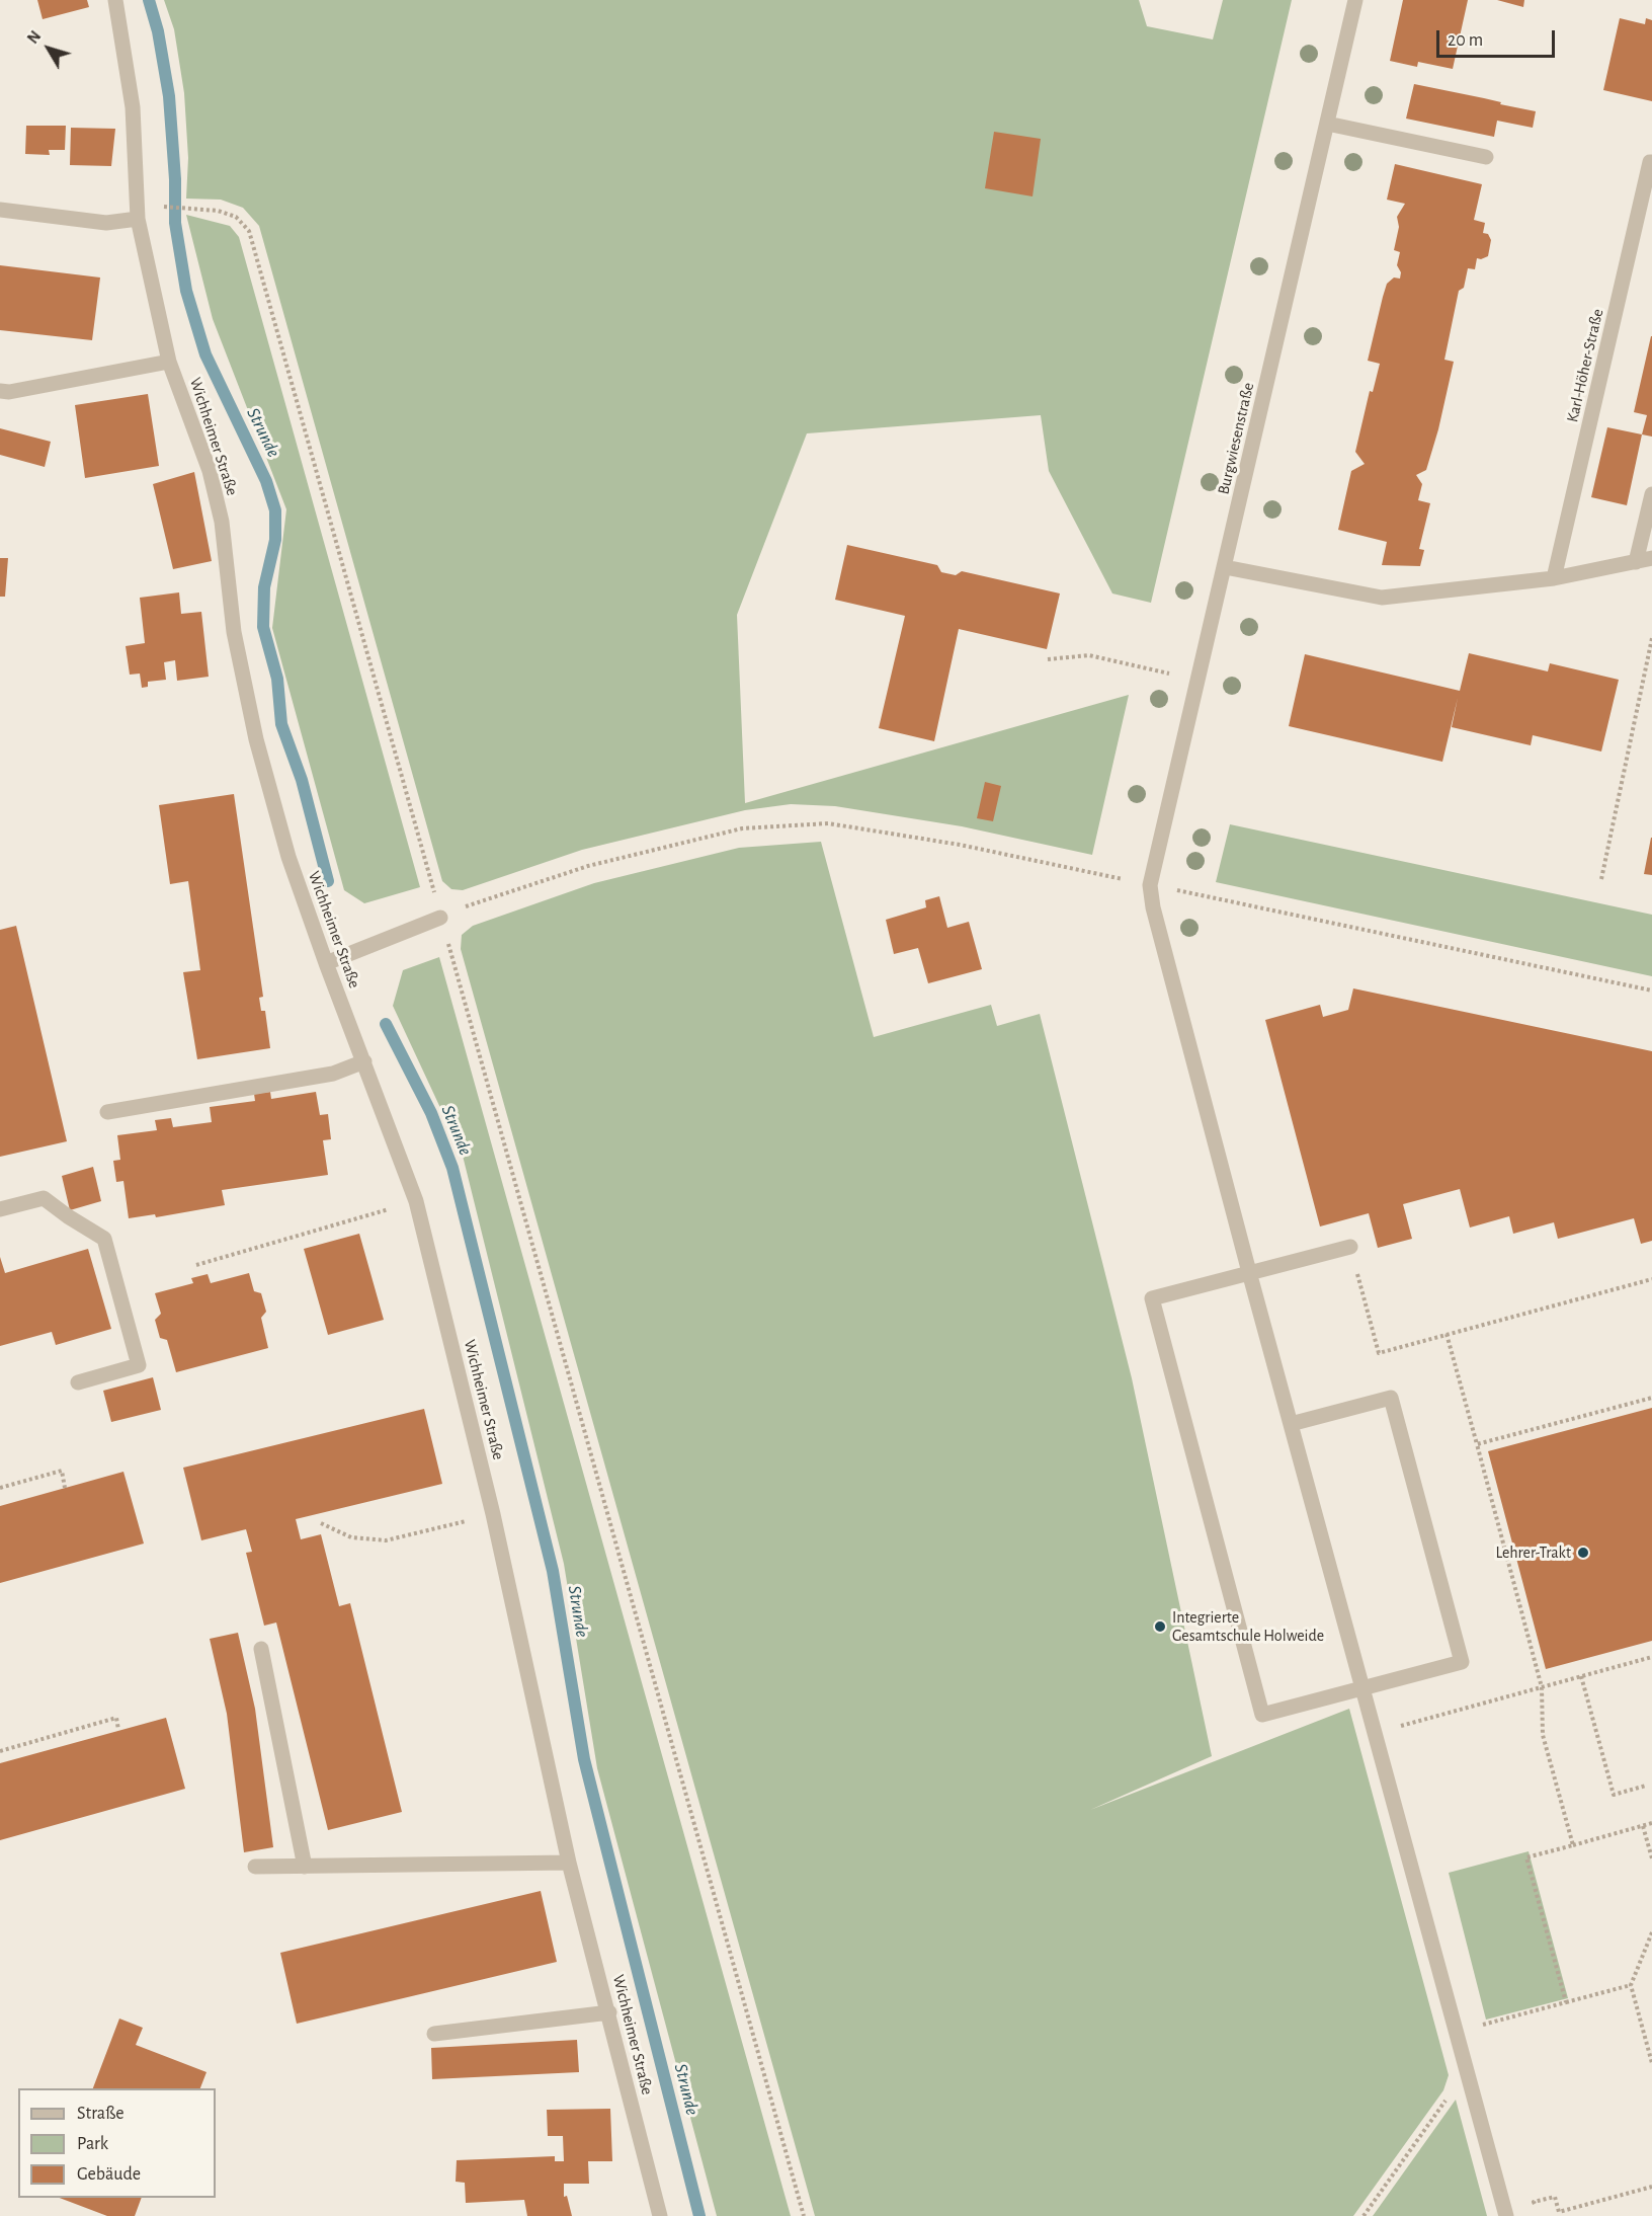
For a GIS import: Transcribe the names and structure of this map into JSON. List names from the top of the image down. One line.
{"streets":{"street":["Karl-Höher-Straße","Wichheimer Straße","Burgwiesenstraße"]},"water":["Strunde"],"places":["Lehrer-Trakt","Integrierte Gesamtschule Holweide"],"legend":["Straße","Park","Gebäude"],"scale_bar":"20 m","north":"top left"}
